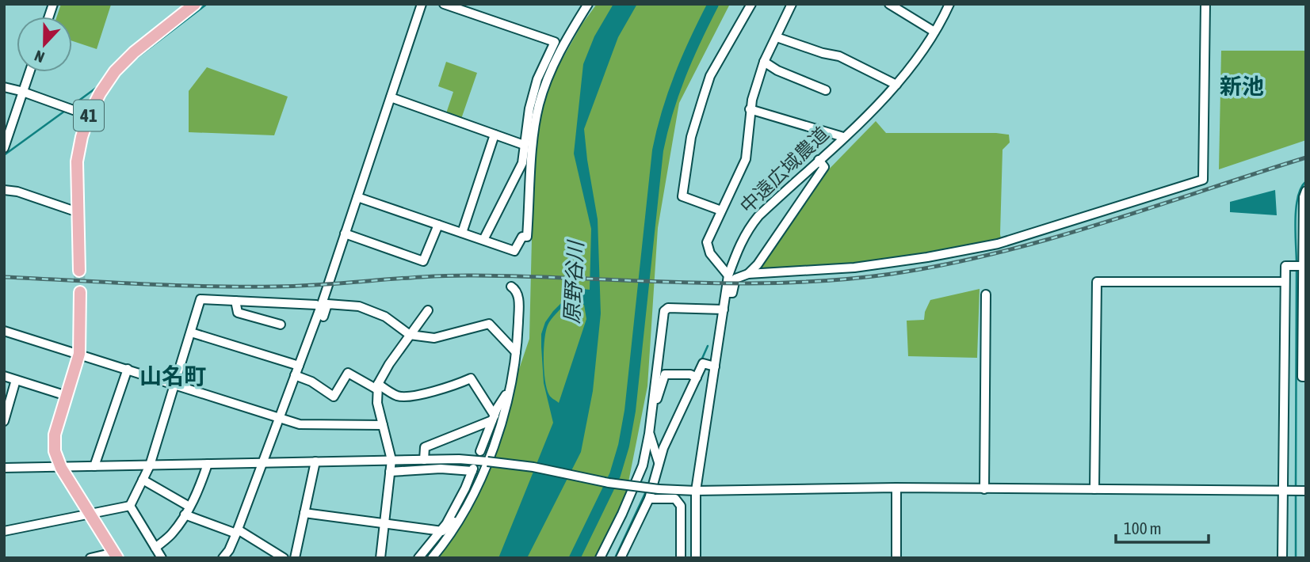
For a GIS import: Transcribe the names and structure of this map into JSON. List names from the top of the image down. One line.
{"streets":{"main road":["41"],"street":["中遠広域農道"]},"districts":["新池","山名町"],"water":["原野谷川"],"scale_bar":"100 m","north":"bottom"}
